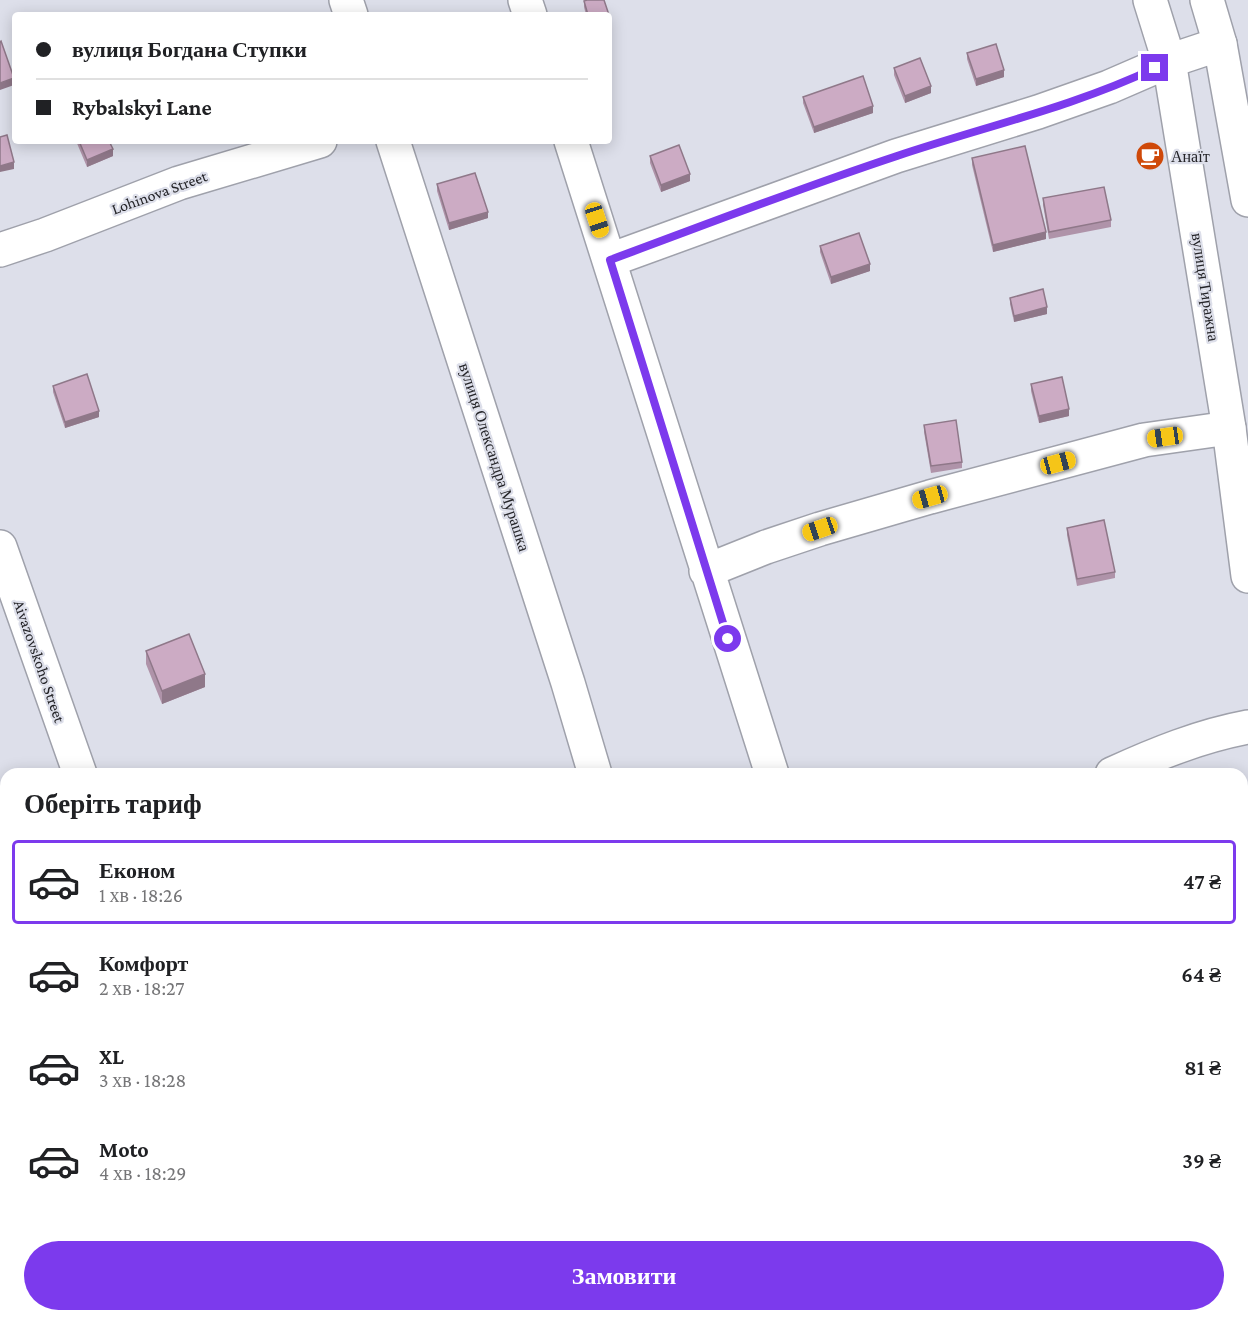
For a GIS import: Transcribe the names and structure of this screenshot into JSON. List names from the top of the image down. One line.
{"streets":{"street":["Lohinova Street","вулиця Тиражна","вулиця Олександра Мурашка","Aivazovskoho Street"]},"places":{"cafe":["Анаїт"]},"page":{"banner":["вулиця Богдана Ступки","Rybalskyi Lane"],"heading":"Оберіть тариф","list":[{"name":"Економ","note":"1 хв · 18:26","value":"47 ₴"},{"name":"Комфорт","note":"2 хв · 18:27","value":"64 ₴"},{"name":"XL","note":"3 хв · 18:28","value":"81 ₴"},{"name":"Moto","note":"4 хв · 18:29","value":"39 ₴"}],"buttons":"Замовити"}}
